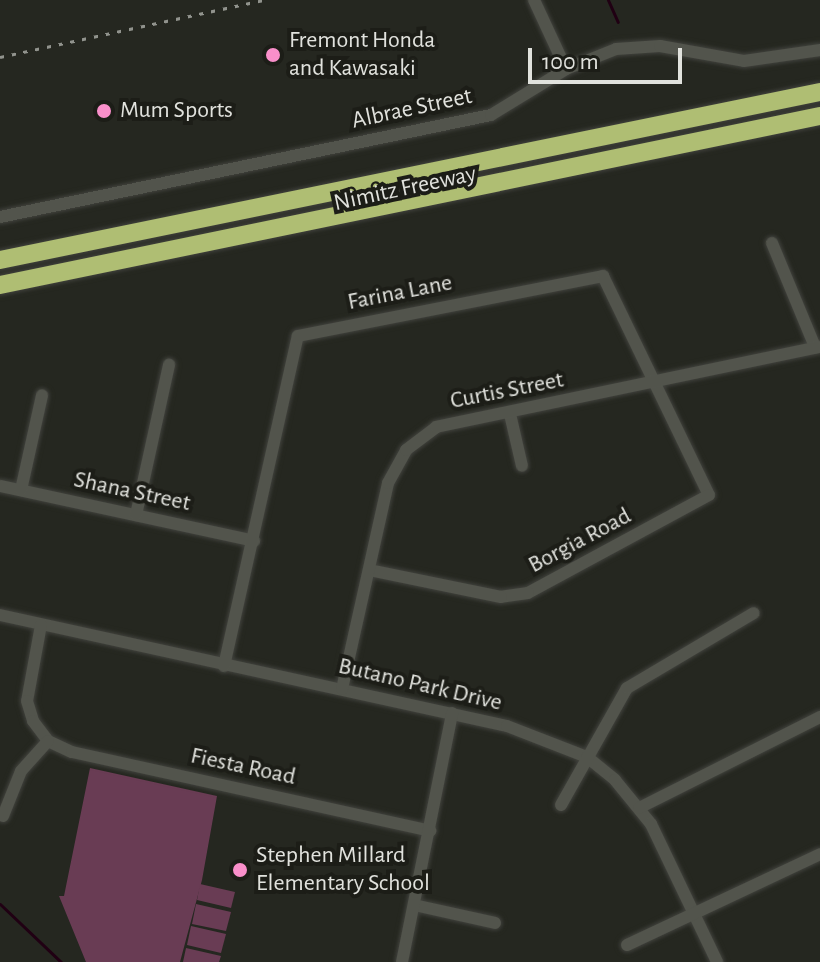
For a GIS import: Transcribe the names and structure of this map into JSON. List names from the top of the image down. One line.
{"streets":{"highway":["Nimitz Freeway"],"street":["Albrae Street","Farina Lane","Curtis Street","Shana Street","Borgia Road","Butano Park Drive","Fiesta Road"]},"crossings":[["Farina Lane","Curtis Street"],["Farina Lane","Shana Street"],["Farina Lane","Borgia Road"],["Farina Lane","Butano Park Drive"],["Curtis Street","Borgia Road"],["Curtis Street","Butano Park Drive"]],"places":["Fremont Honda and Kawasaki","Mum Sports","Stephen Millard Elementary School"],"scale_bar":"100 m"}
